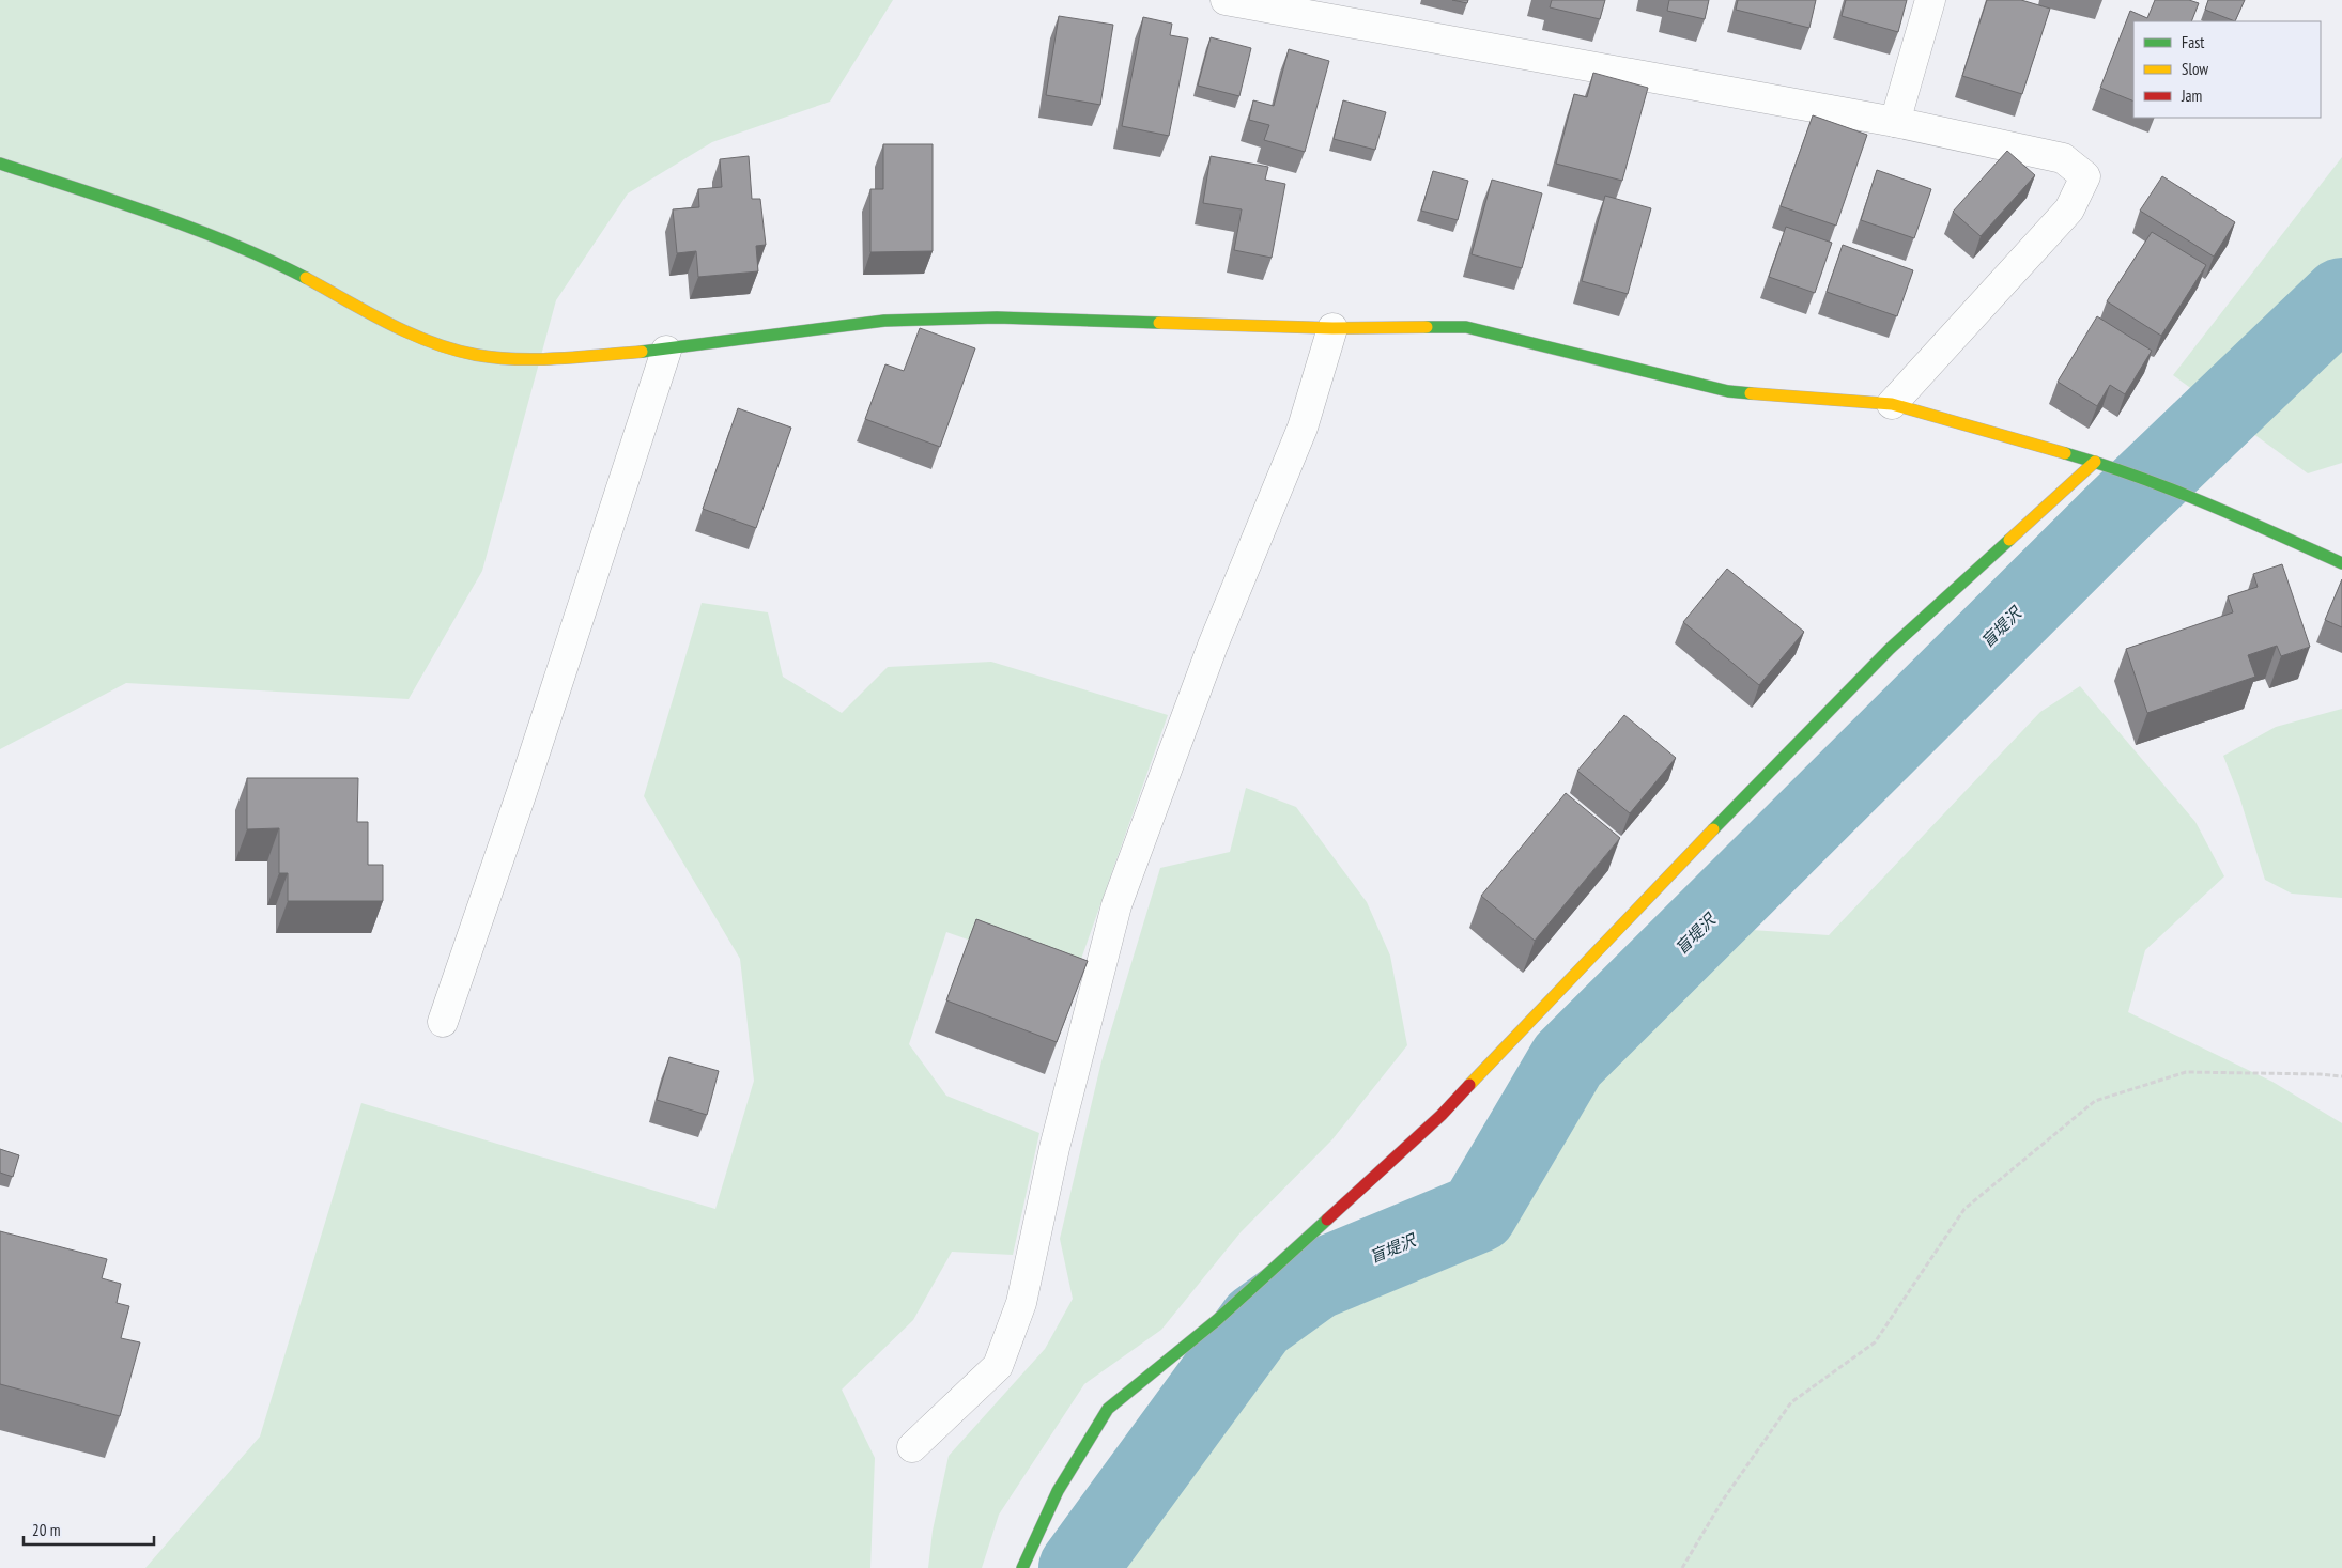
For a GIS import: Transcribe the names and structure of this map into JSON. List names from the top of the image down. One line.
{"water":["盲堤沢"],"legend":["Fast","Slow","Jam"],"scale_bar":"20 m"}
